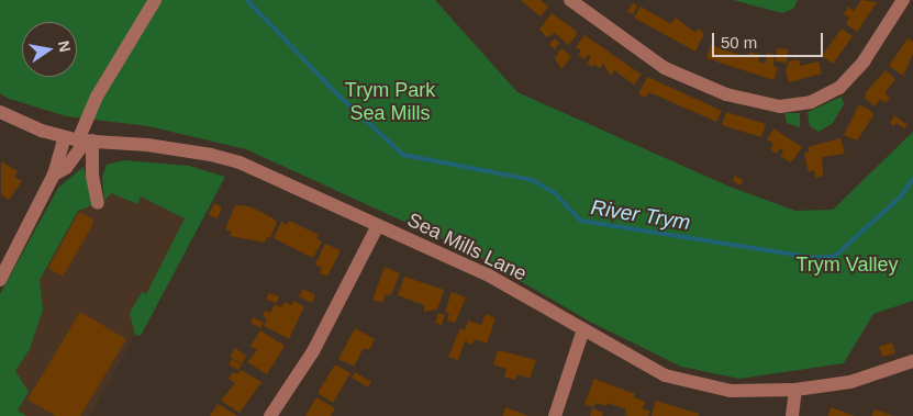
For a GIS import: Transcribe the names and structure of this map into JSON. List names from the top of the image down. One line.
{"streets":{"street":["Sea Mills Lane"]},"water":["River Trym"],"parks":["Trym Park Sea Mills","Trym Valley"],"scale_bar":"50 m","north":"right"}
